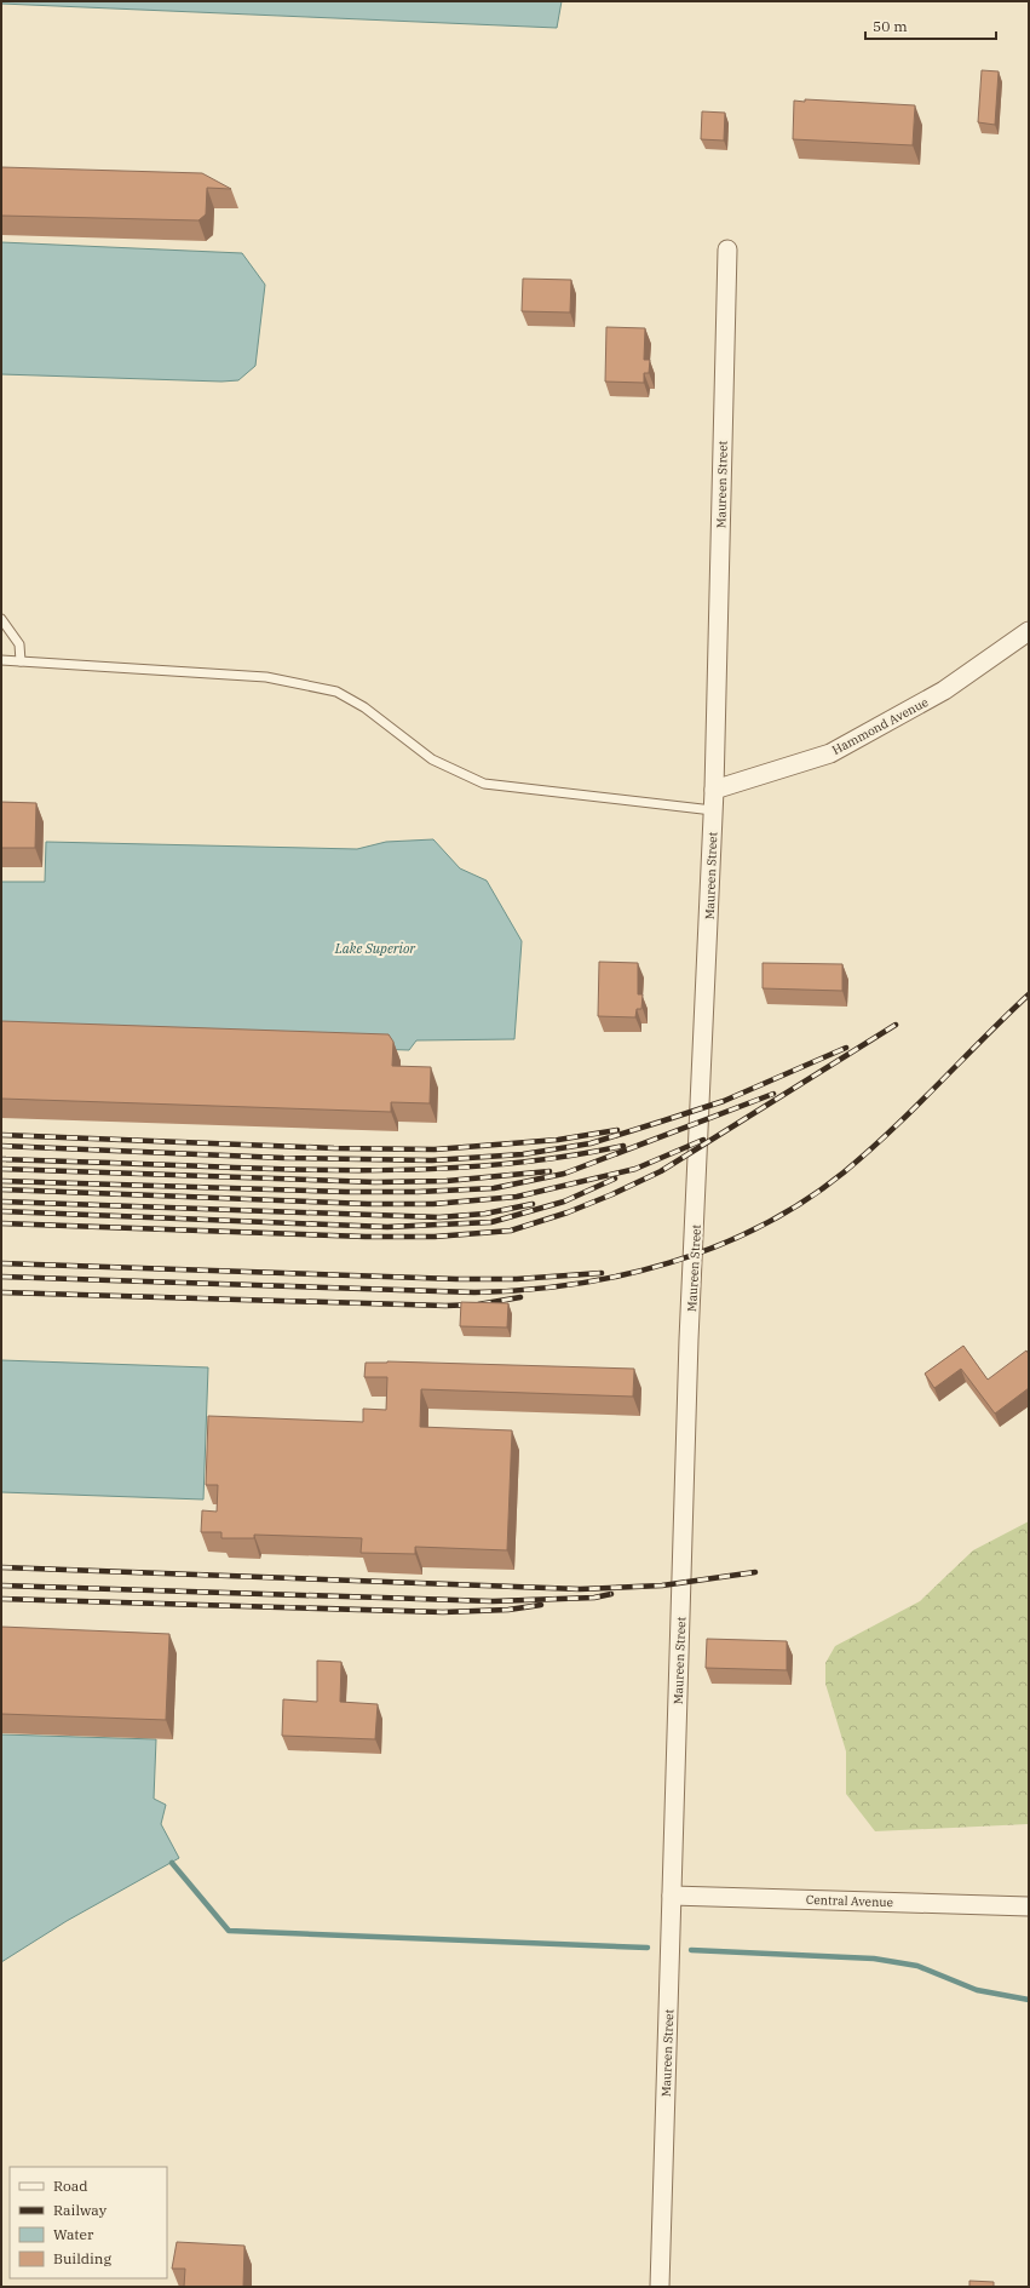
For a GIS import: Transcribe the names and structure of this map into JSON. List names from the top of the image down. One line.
{"streets":{"street":["Maureen Street","Hammond Avenue","Central Avenue"]},"crossings":[["Maureen Street","Hammond Avenue"],["Maureen Street","Central Avenue"]],"water":["Lake Superior"],"legend":["Road","Railway","Water","Building"],"scale_bar":"50 m"}
